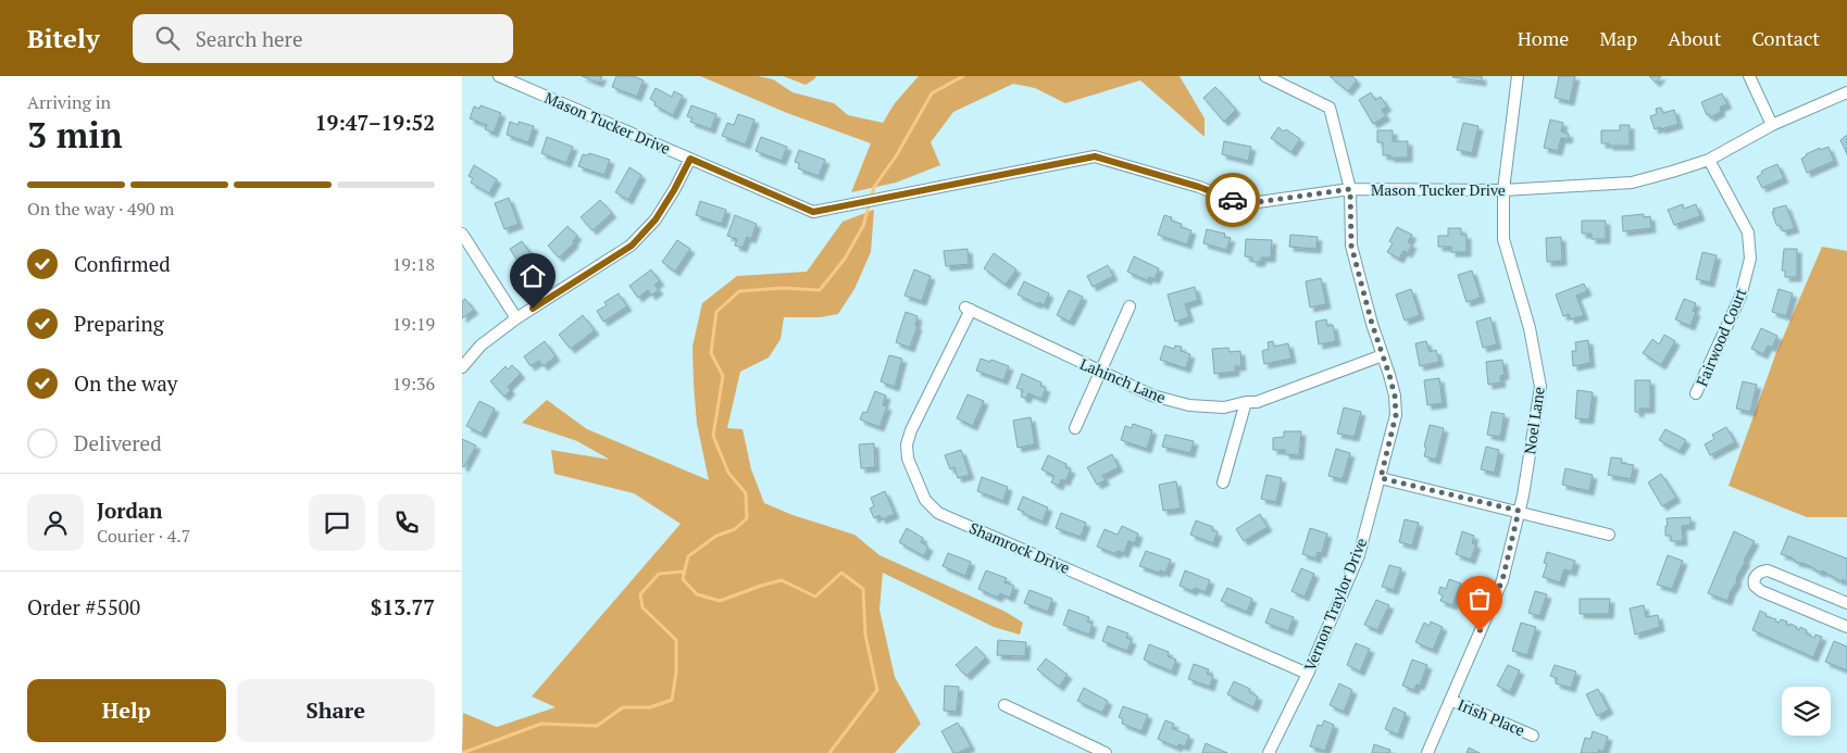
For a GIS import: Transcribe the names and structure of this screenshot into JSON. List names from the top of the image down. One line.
{"streets":{"street":["Mason Tucker Drive","Fairwood Court","Lahinch Lane","Noel Lane","Shamrock Drive","Vernon Traylor Drive","Irish Place"]},"crossings":[["Mason Tucker Drive","Fairwood Court"],["Mason Tucker Drive","Noel Lane"],["Mason Tucker Drive","Vernon Traylor Drive"],["Lahinch Lane","Shamrock Drive"],["Lahinch Lane","Vernon Traylor Drive"],["Noel Lane","Irish Place"],["Shamrock Drive","Vernon Traylor Drive"]],"page":{"header":"Bitely","search":"Search here","nav":["Home","Map","About","Contact"],"heading":["3 min","Arriving in","19:47–19:52"],"panel":["Jordan","Courier · 4.7","Order #5500","$13.77"],"bar":"On the way · 490 m","list":[["Confirmed","19:18"],["Preparing","19:19"],["On the way","19:36"],"Delivered"],"buttons":["Help","Share"]}}
